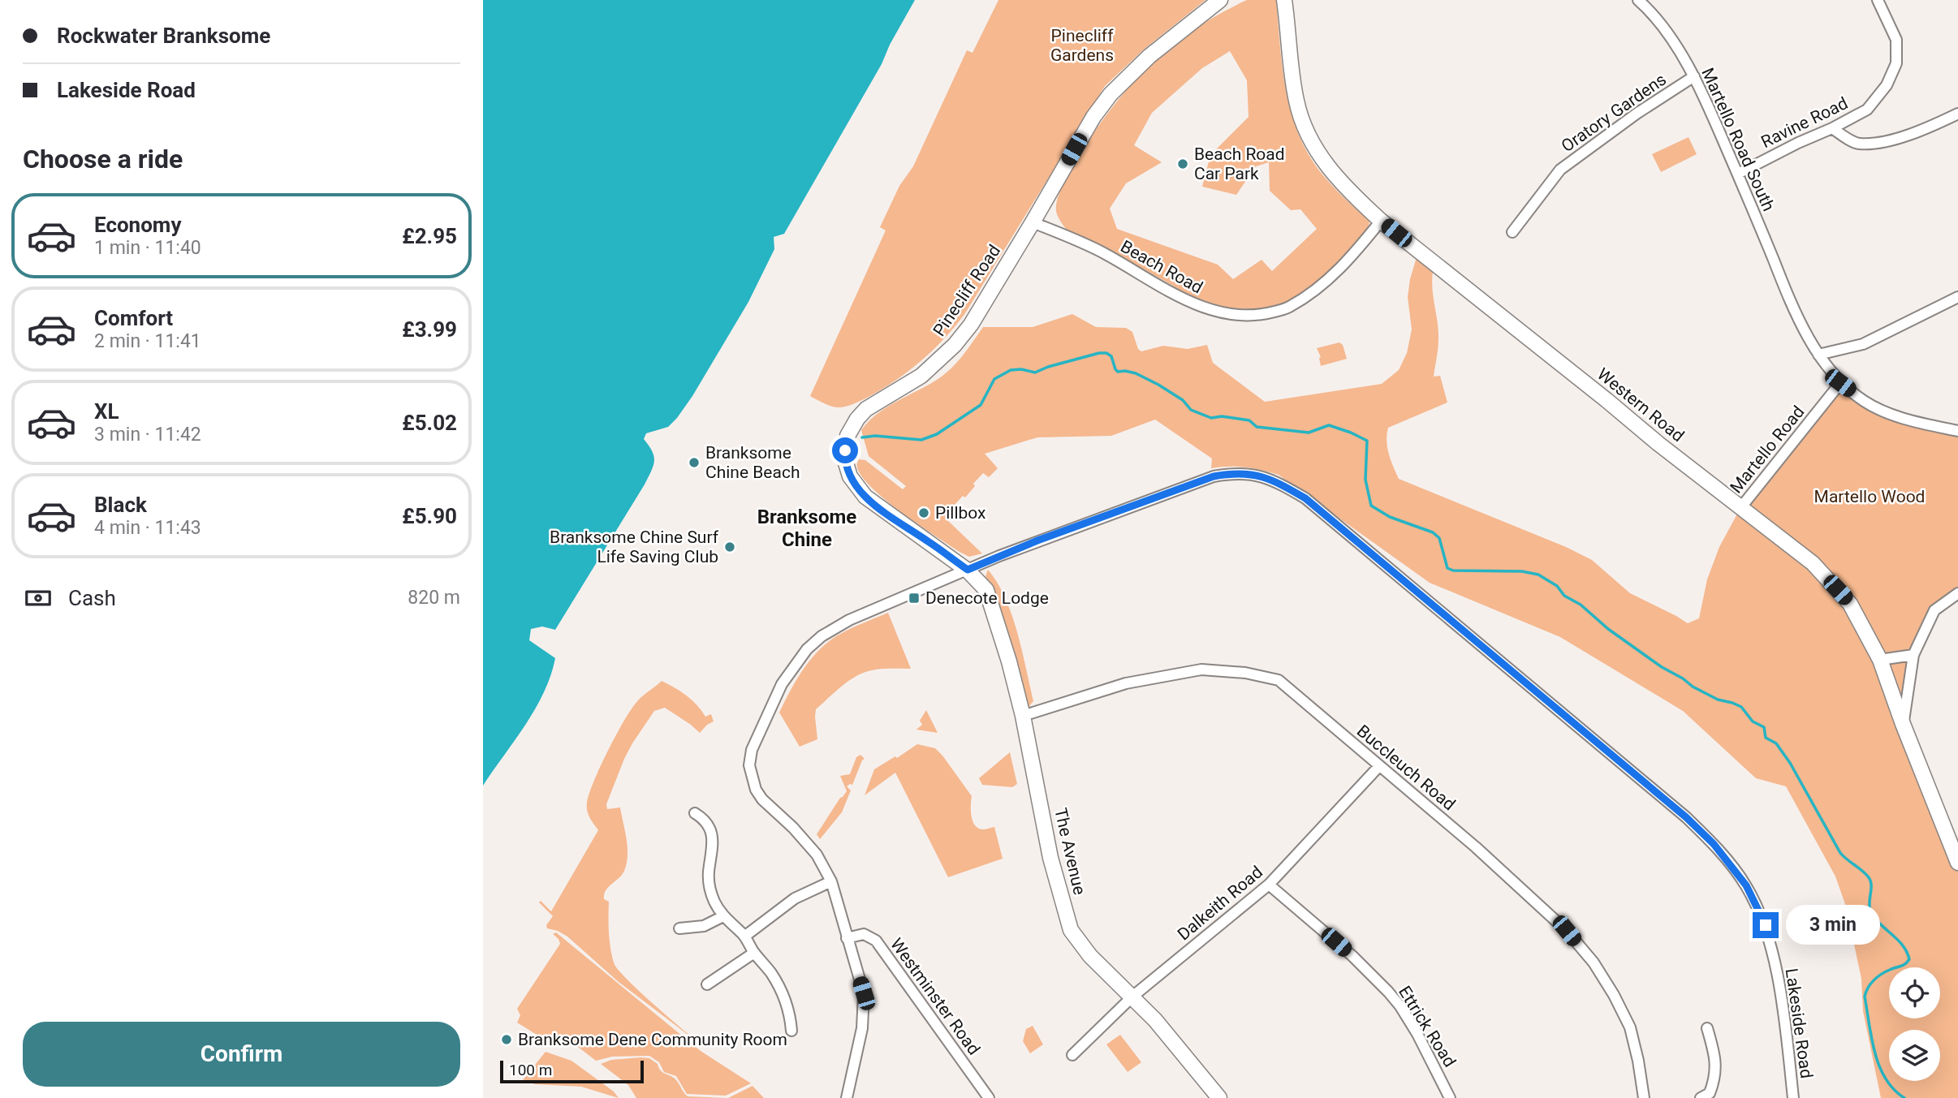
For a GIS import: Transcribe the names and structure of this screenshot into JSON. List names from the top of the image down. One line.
{"streets":{"main road":["Pinecliff Road","Western Road","The Avenue"],"street":["Oratory Gardens","Ravine Road","Martello Road South","Beach Road","Martello Road","Buccleuch Road","Dalkeith Road","Westminster Road","Lakeside Road","Ettrick Road"]},"crossings":[["Oratory Gardens","Martello Road South"],["Ravine Road","Martello Road South"],["Beach Road","Pinecliff Road"],["Beach Road","Western Road"],["Pinecliff Road","The Avenue"],["Pinecliff Road","Lakeside Road"],["Western Road","Martello Road"],["Buccleuch Road","The Avenue"],["Buccleuch Road","Dalkeith Road"],["The Avenue","Dalkeith Road"],["The Avenue","Lakeside Road"],["Dalkeith Road","Ettrick Road"]],"districts":["Branksome Chine"],"parks":["Pinecliff Gardens","Martello Wood"],"places":{"other":["Beach Road Car Park","Branksome Chine Beach","Pillbox","Branksome Chine Surf Life Saving Club","Branksome Dene Community Room"],"transit":["Denecote Lodge"]},"scale_bar":"100 m","page":{"banner":["Rockwater Branksome","Lakeside Road"],"heading":"Choose a ride","list":[{"name":"Economy","note":"1 min · 11:40","value":"£2.95"},{"name":"Comfort","note":"2 min · 11:41","value":"£3.99"},{"name":"XL","note":"3 min · 11:42","value":"£5.02"},{"name":"Black","note":"4 min · 11:43","value":"£5.90"}],"pay":["Cash","820 m"],"bubble":"3 min","buttons":"Confirm","scale":"100 m"}}
